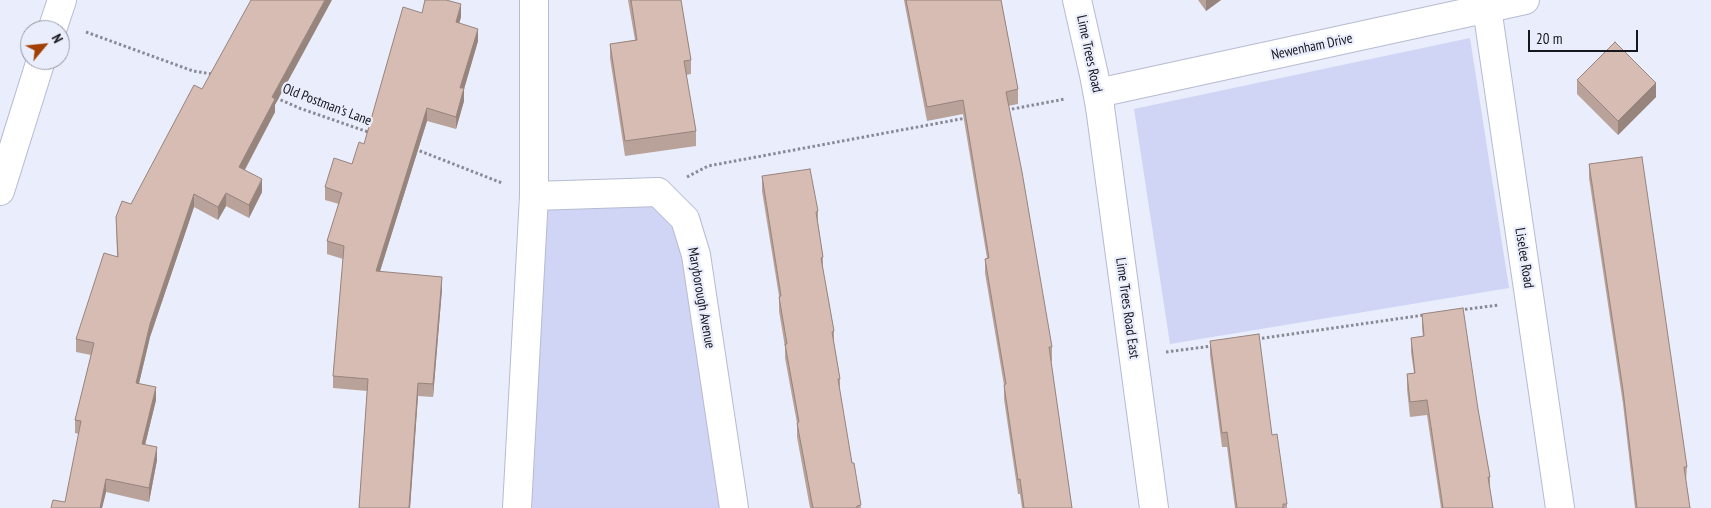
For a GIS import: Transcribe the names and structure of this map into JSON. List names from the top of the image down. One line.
{"streets":{"street":["Newenham Drive","Lime Trees Road","Liselee Road","Maryborough Avenue","Lime Trees Road East"],"path":["Old Postman's Lane"]},"crossings":[["Newenham Drive","Lime Trees Road"],["Newenham Drive","Liselee Road"],["Newenham Drive","Lime Trees Road East"],["Lime Trees Road","Lime Trees Road East"]],"scale_bar":"20 m","north":"top right"}
